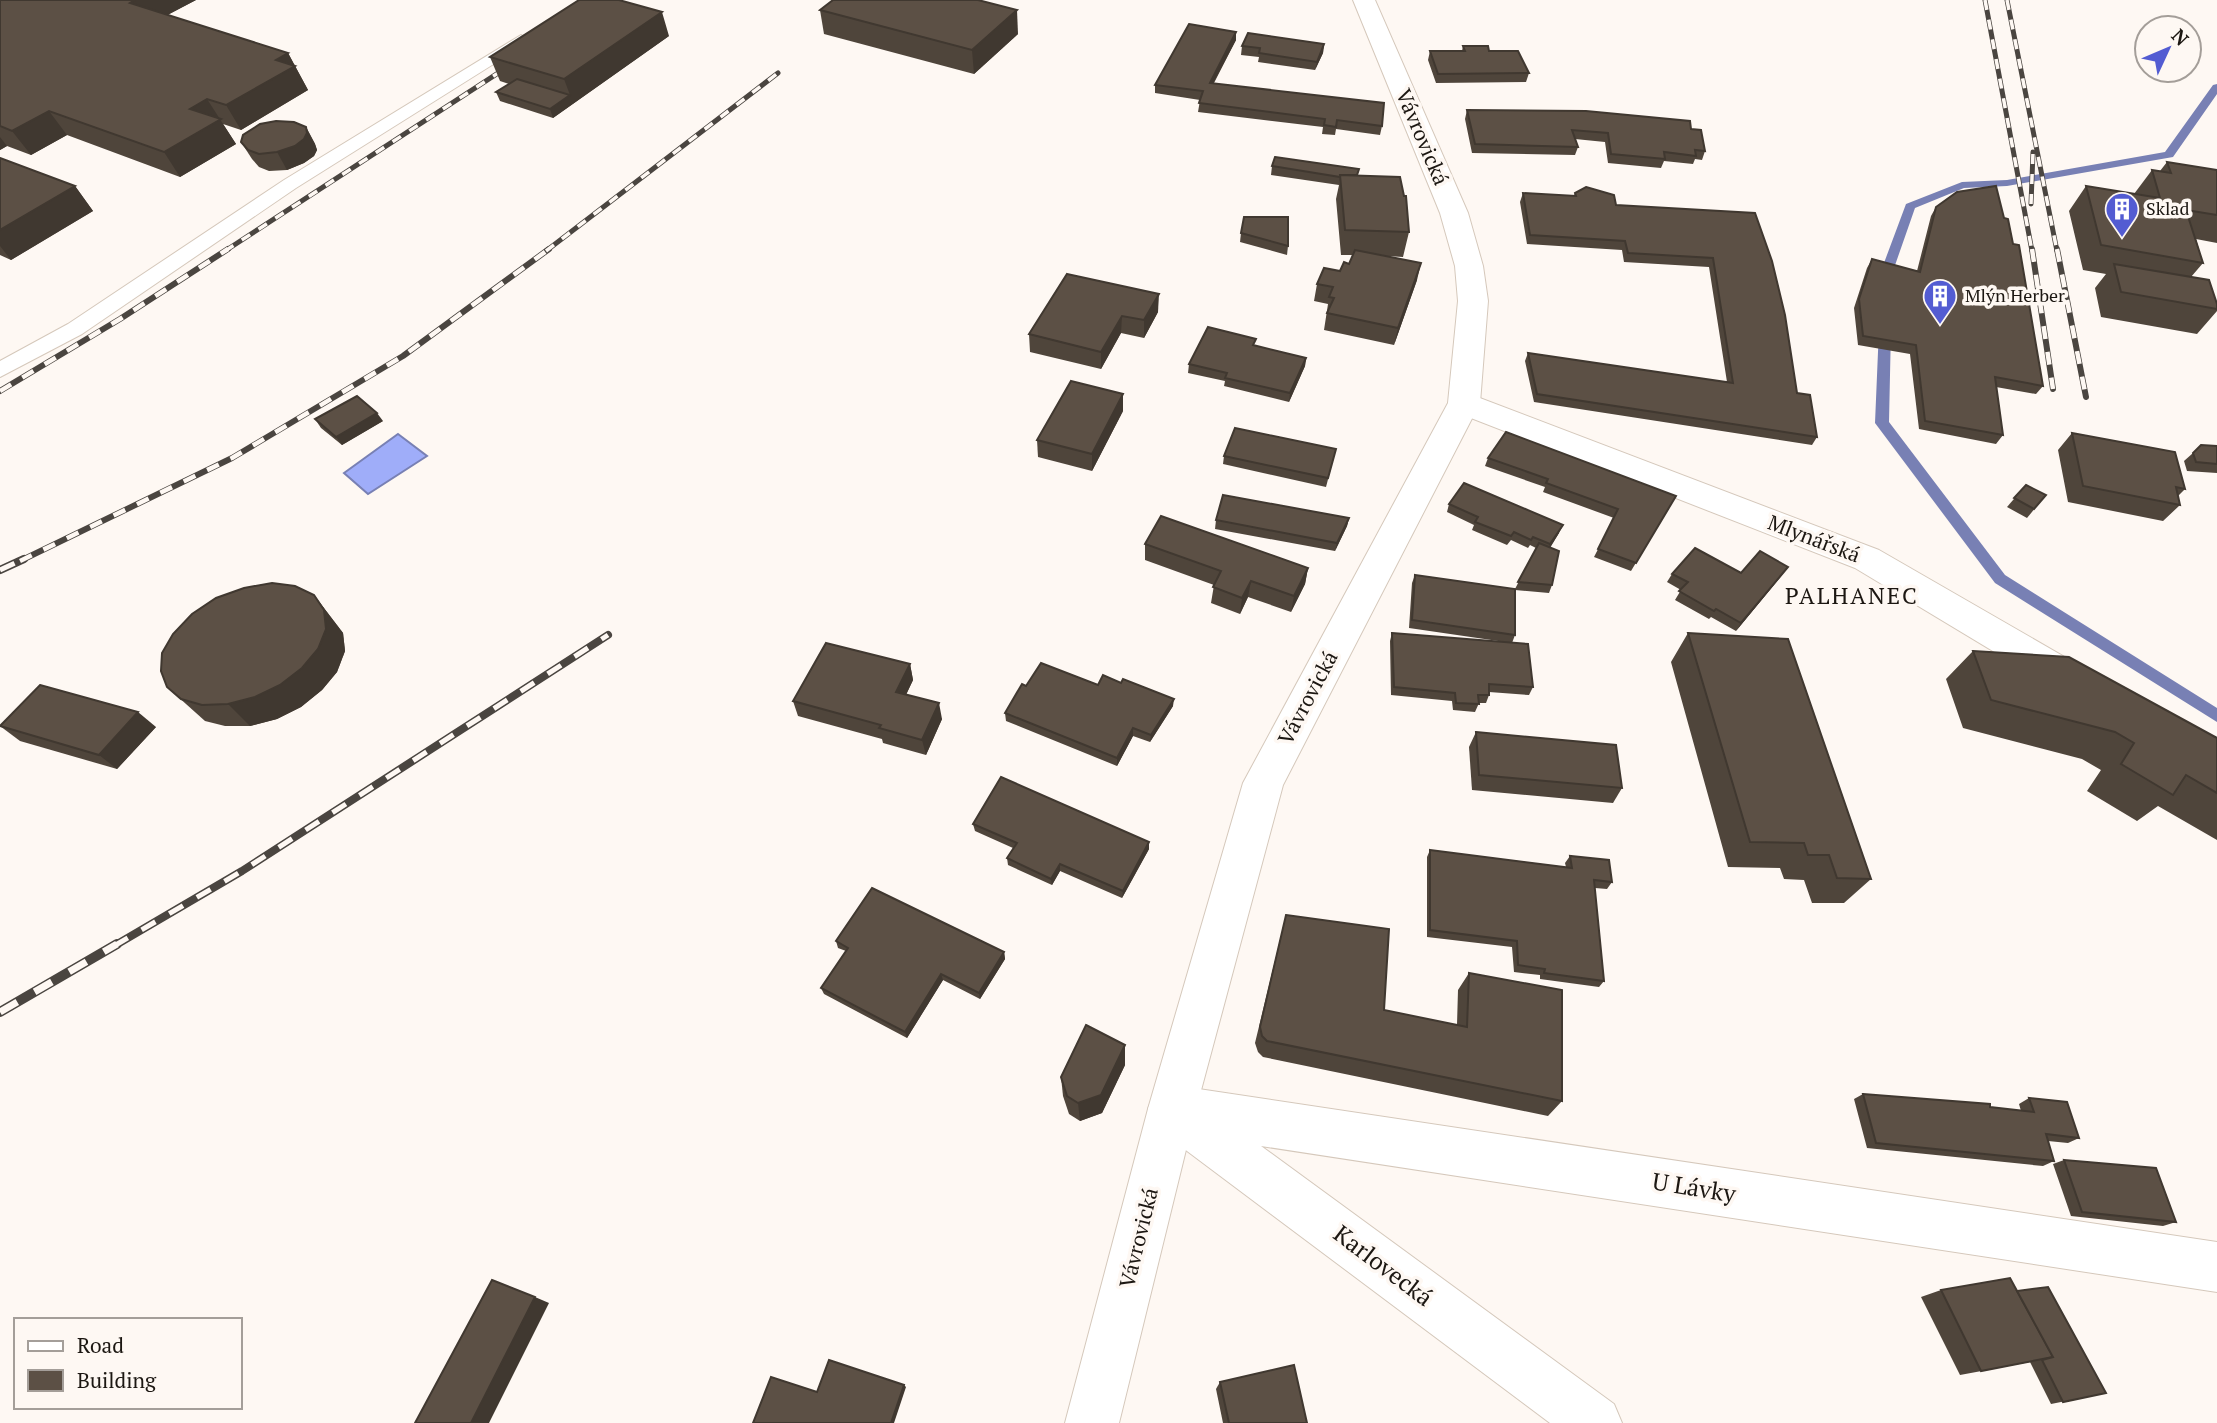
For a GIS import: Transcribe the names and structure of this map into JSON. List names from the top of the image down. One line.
{"streets":{"street":["Vávrovická","Mlynářská","U Lávky","Karlovecká"]},"crossings":[["Vávrovická","Mlynářská"],["Vávrovická","U Lávky"],["Vávrovická","Karlovecká"],["U Lávky","Karlovecká"]],"districts":["PALHANEC"],"places":{"building":["Sklad","Mlýn Herber"]},"legend":["Road","Building"],"north":"top right"}
